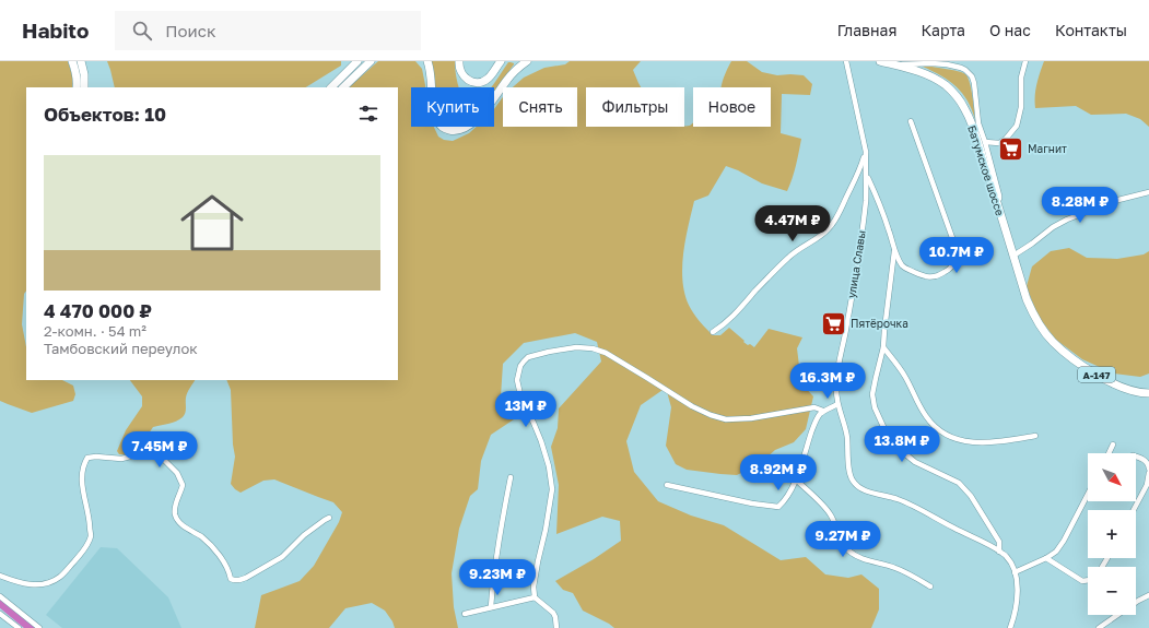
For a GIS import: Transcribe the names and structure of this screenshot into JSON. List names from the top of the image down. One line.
{"streets":{"highway":["Батумское шоссе","А-147"],"street":["улица Славы"]},"places":{"supermarket":["Магнит","Пятёрочка"]},"north":"bottom right","page":{"header":"Habito","search":"Поиск","nav":["Главная","Карта","О нас","Контакты"],"chip":["Купить","Снять","Фильтры","Новое"],"heading":"Объектов: 10","list":[{"name":"4 470 000 ₽","note":"2-комн. · 54 m² · Тамбовский переулок"}],"price":["8.28M ₽","4.47M ₽","10.7M ₽","16.3M ₽","13M ₽","13.8M ₽","7.45M ₽","8.92M ₽","9.27M ₽","9.23M ₽"],"map_buttons":["+","−"]}}
